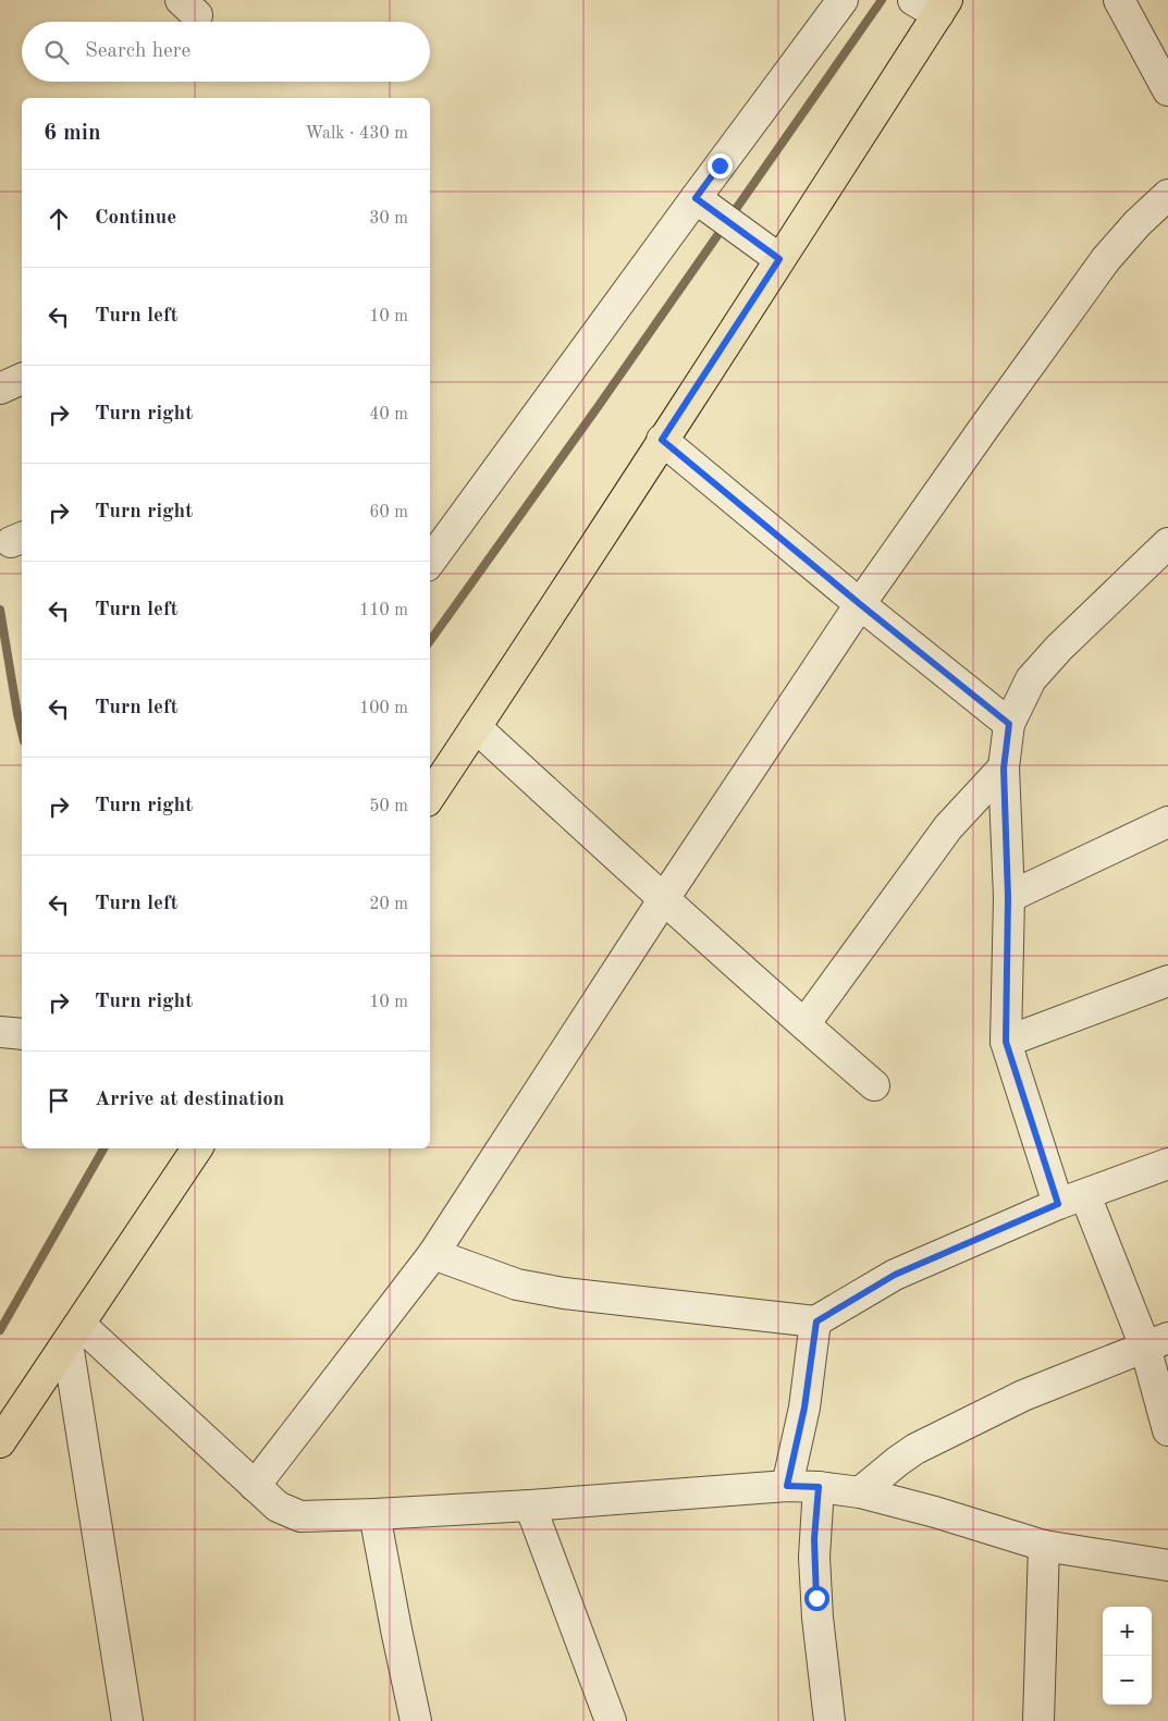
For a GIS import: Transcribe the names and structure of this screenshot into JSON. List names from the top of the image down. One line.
{"page":{"search":"Search here","heading":["6 min","Walk · 430 m"],"list":[["Continue","30 m"],["Turn left","10 m"],["Turn right","40 m"],["Turn right","60 m"],["Turn left","110 m"],["Turn left","100 m"],["Turn right","50 m"],["Turn left","20 m"],["Turn right","10 m"],"Arrive at destination"],"map_buttons":["+","−"]}}
